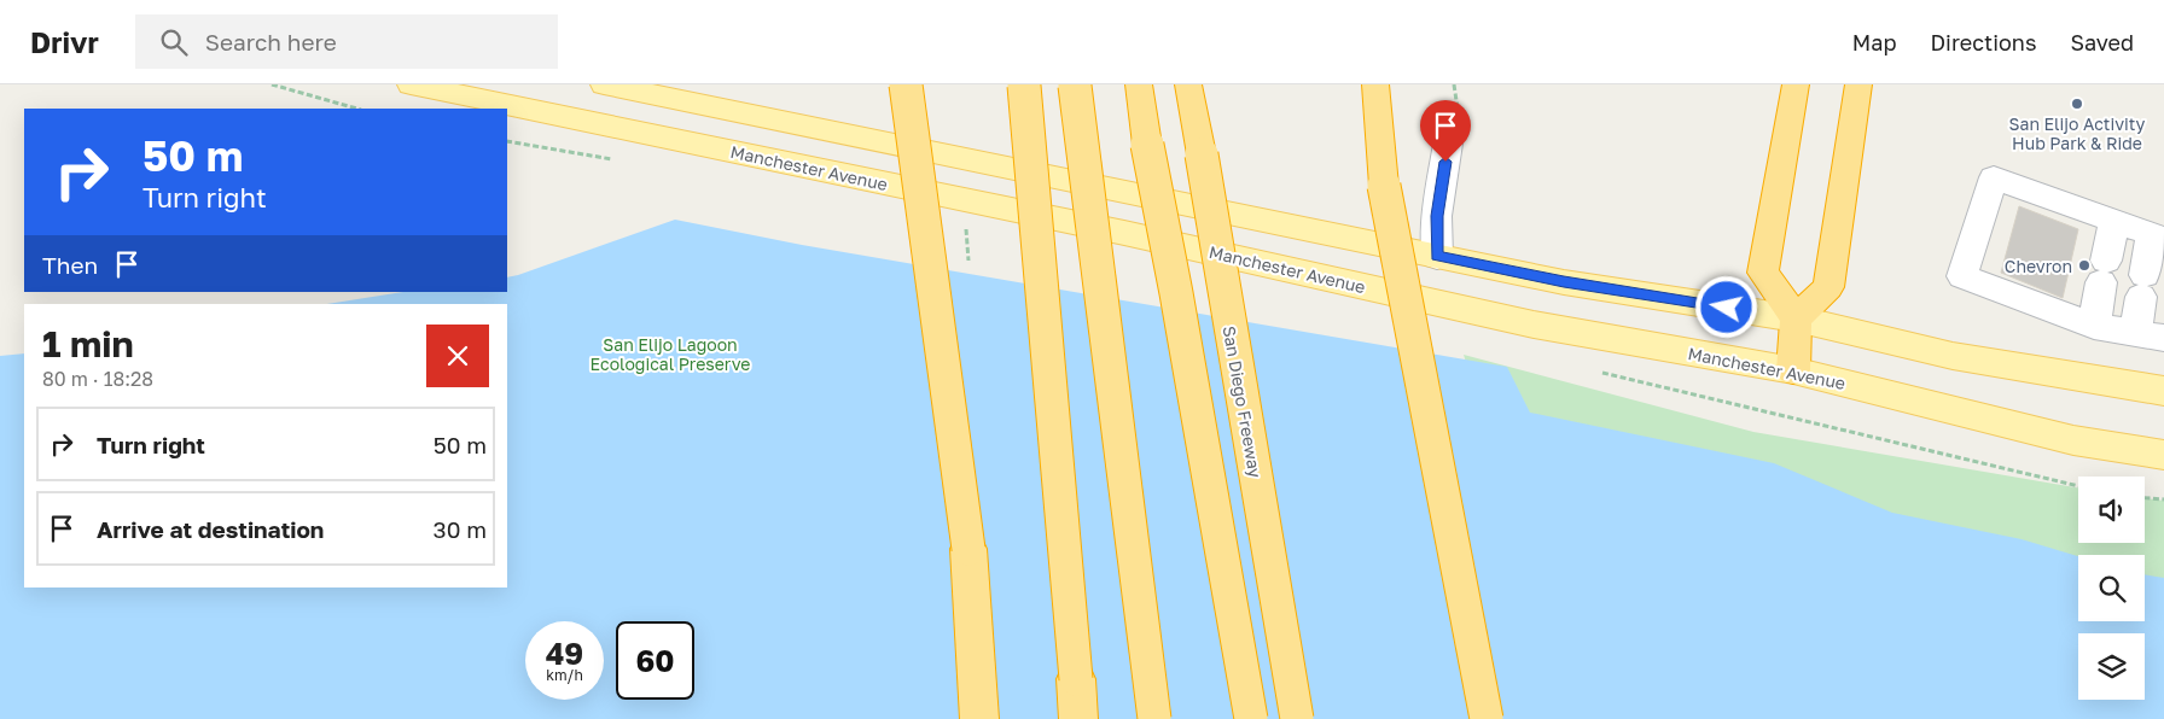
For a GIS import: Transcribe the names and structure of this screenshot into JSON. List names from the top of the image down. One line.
{"streets":{"highway":["San Diego Freeway"],"main road":["Manchester Avenue"]},"parks":["San Elijo Lagoon Ecological Preserve"],"places":["San Elijo Activity Hub Park & Ride","Chevron"],"page":{"header":"Drivr","search":"Search here","nav":["Map","Directions","Saved"],"turn":["50 m","Turn right"],"then":"Then","heading":["1 min","80 m · 18:28"],"list":[{"name":"Turn right","value":"50 m"},{"name":"Arrive at destination","value":"30 m"}],"speed":"49 km/h","limit":"60"}}
